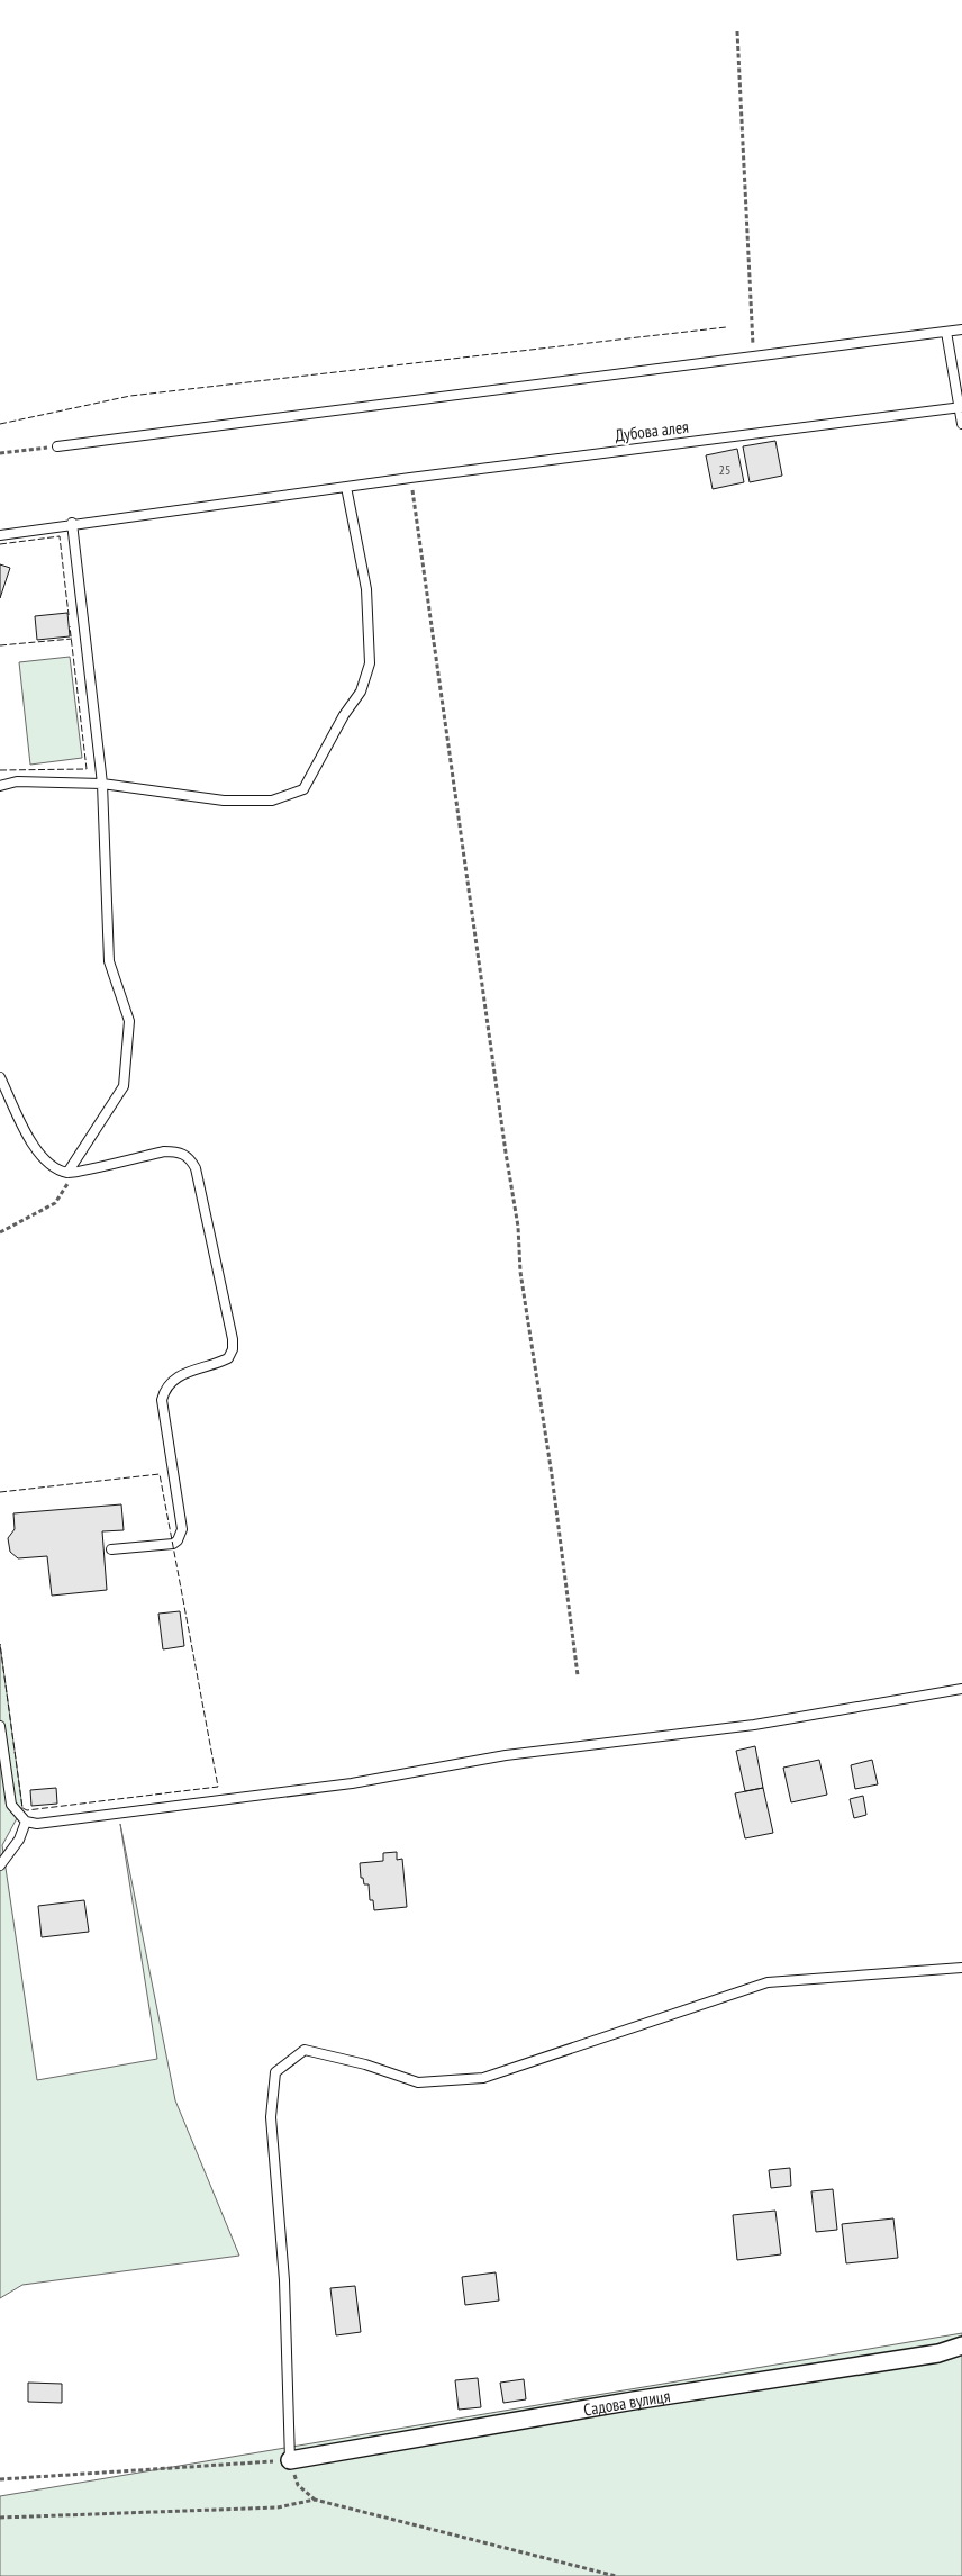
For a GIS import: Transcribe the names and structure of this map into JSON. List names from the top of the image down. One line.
{"streets":{"street":["Садова вулиця"],"lane":["Дубова алея"]},"house_numbers":["25"]}
